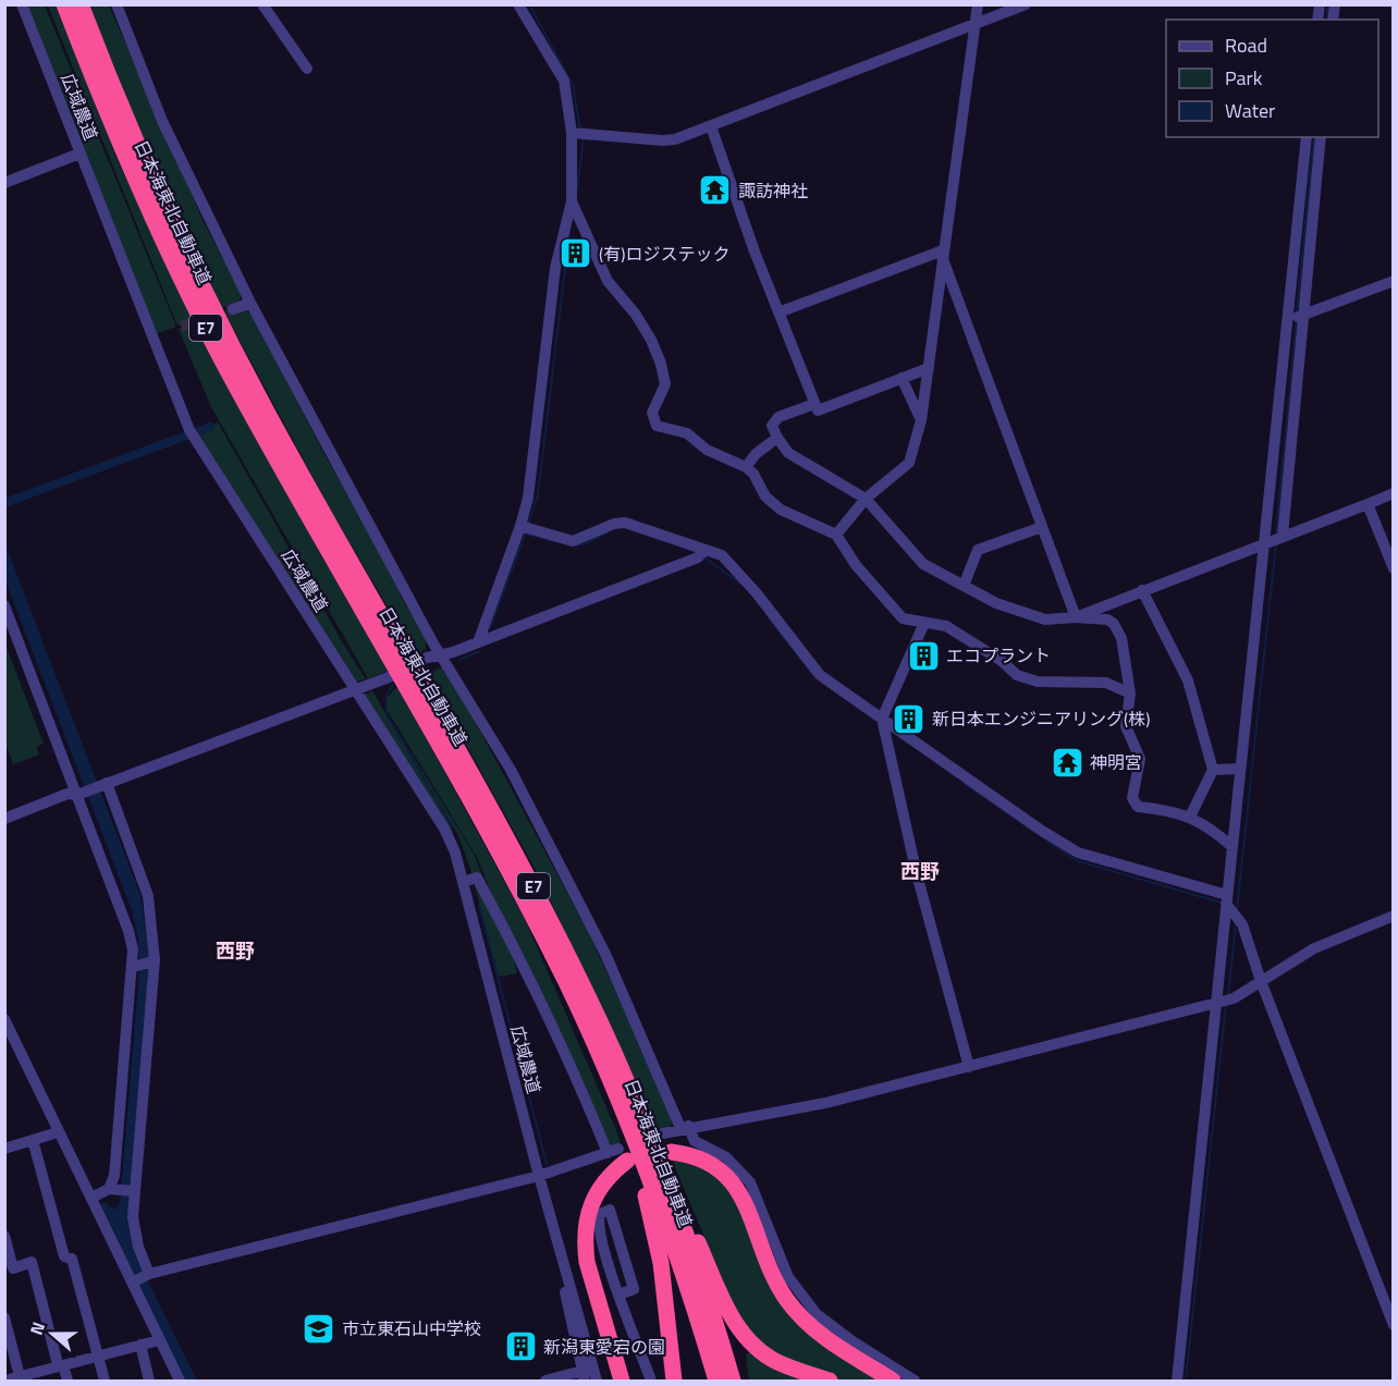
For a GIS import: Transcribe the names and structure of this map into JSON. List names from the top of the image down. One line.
{"streets":{"highway":["日本海東北自動車道","E7"],"street":["広域農道"]},"districts":["西野","西野"],"places":{"temple":["諏訪神社","神明宮"],"building":["(有)ロジステック","エコプラント","新日本エンジニアリング(株)","新潟東愛宕の園"],"school or university":["市立東石山中学校"]},"legend":["Road","Park","Water"],"north":"left"}
